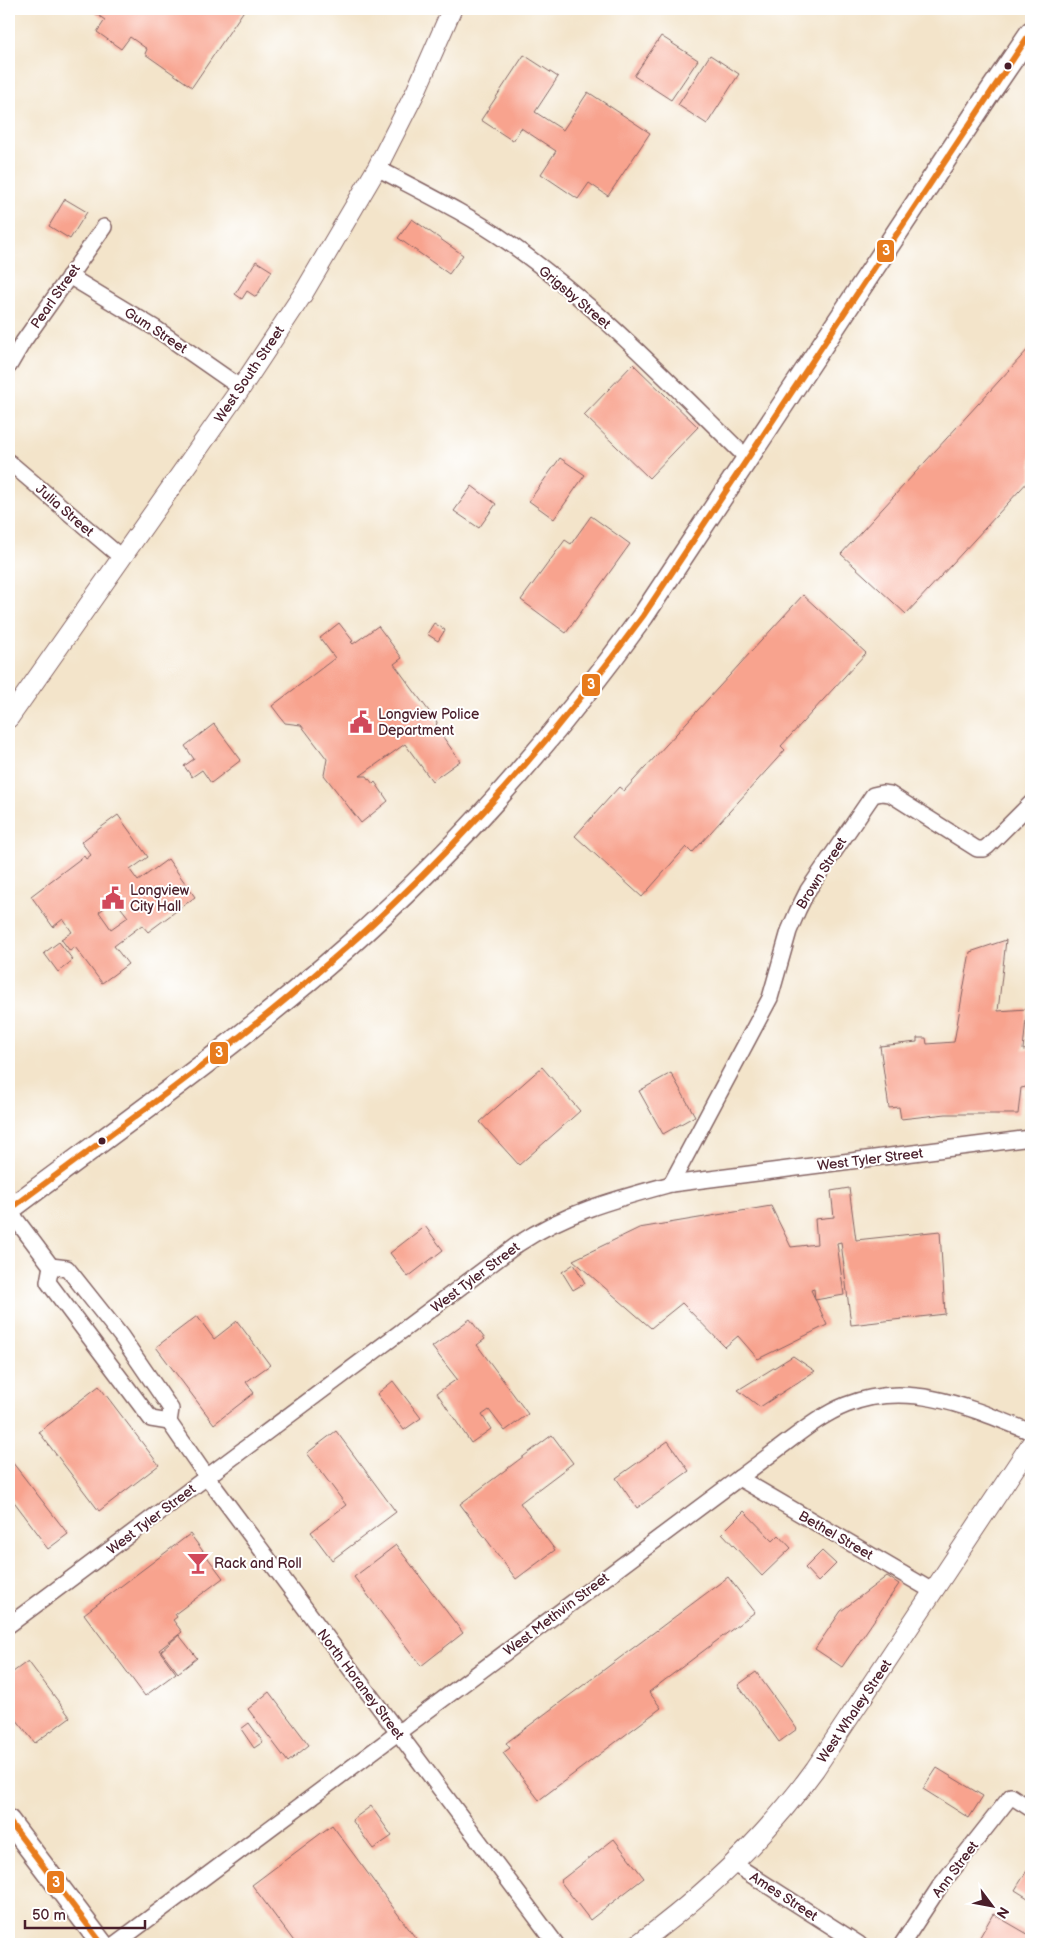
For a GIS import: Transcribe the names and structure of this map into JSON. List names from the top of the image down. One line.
{"streets":{"street":["Pearl Street","Grigsby Street","Gum Street","West South Street","Julia Street","Brown Street","West Tyler Street","Bethel Street","West Methvin Street","North Horaney Street","West Whaley Street","Ann Street","Ames Street"]},"crossings":[["Pearl Street","Gum Street"],["Grigsby Street","West South Street"],["Gum Street","West South Street"],["West South Street","Julia Street"],["Brown Street","West Tyler Street"],["West Tyler Street","North Horaney Street"],["Bethel Street","West Methvin Street"],["Bethel Street","West Whaley Street"],["West Methvin Street","North Horaney Street"],["West Whaley Street","Ames Street"]],"places":{"public building":["Longview Police Department","Longview City Hall"],"bar":["Rack and Roll"]},"lines":["transit line 3"],"scale_bar":"50 m","north":"bottom right"}
